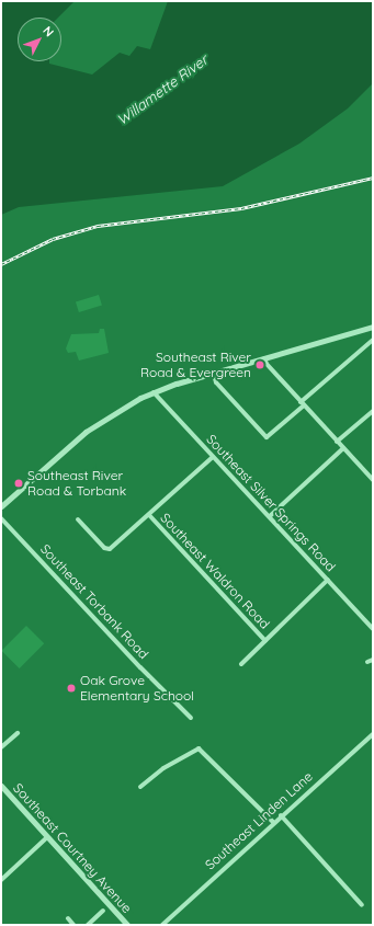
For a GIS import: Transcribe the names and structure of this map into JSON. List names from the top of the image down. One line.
{"streets":{"street":["Southeast Silver Springs Road","Southeast Waldron Road","Southeast Torbank Road","Southeast Linden Lane","Southeast Courtney Avenue"]},"water":["Willamette River"],"places":["Southeast River Road & Evergreen","Southeast River Road & Torbank","Oak Grove Elementary School"],"north":"top right"}
